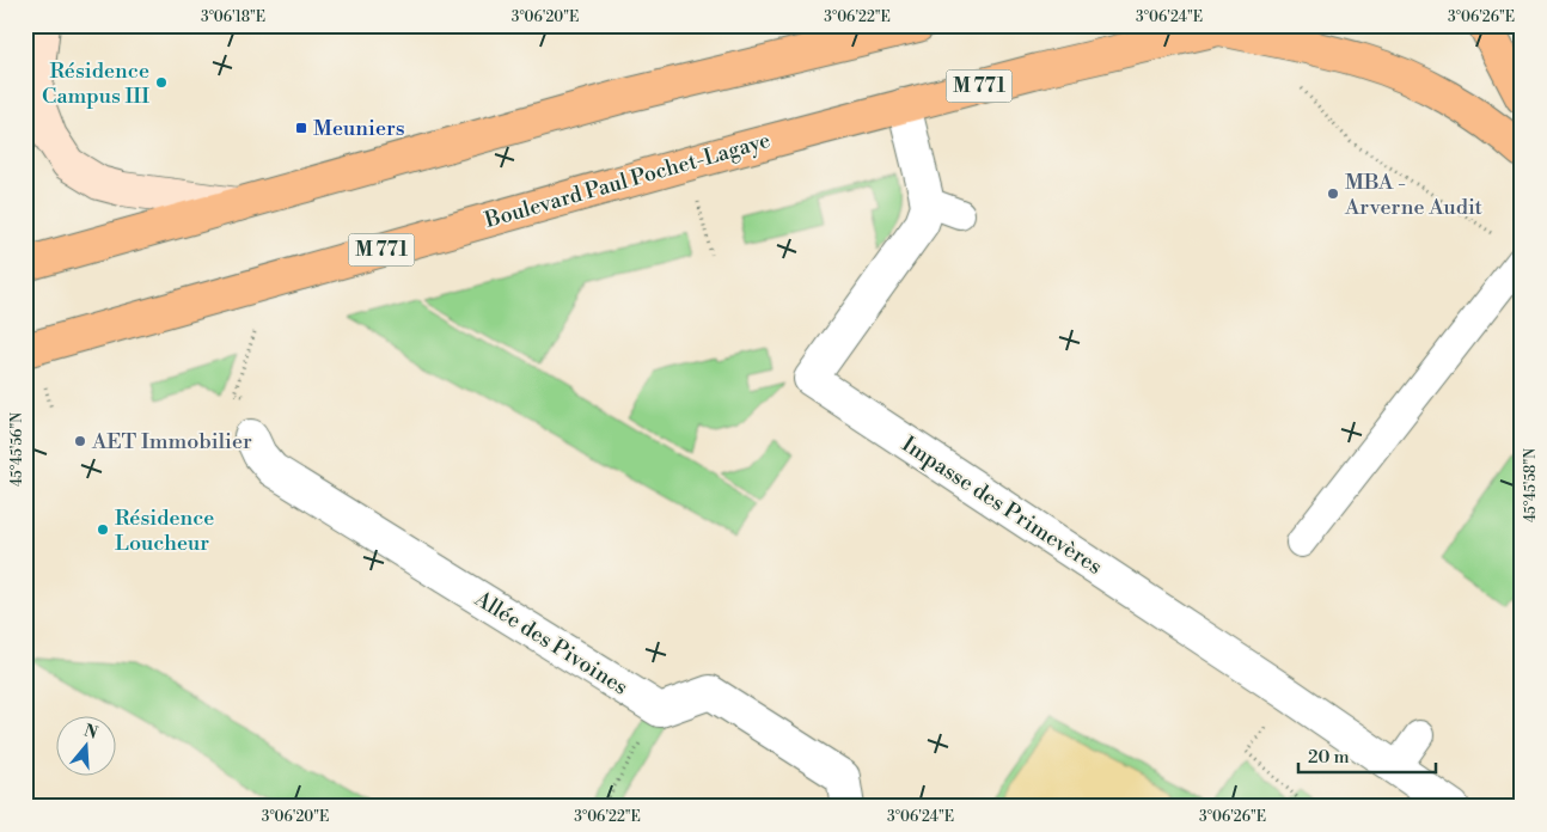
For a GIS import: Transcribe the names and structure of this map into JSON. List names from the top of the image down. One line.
{"streets":{"main road":["M 771","Boulevard Paul Pochet-Lagaye"],"street":["Impasse des Primevères","Allée des Pivoines"]},"places":{"other":["Résidence Campus III","MBA - Arverne Audit","AET Immobilier","Résidence Loucheur"],"transit":["Meuniers"]},"scale_bar":"20 m","north":"top","coordinates":["3°06'18\"E","3°06'20\"E","3°06'22\"E","3°06'24\"E","3°06'26\"E","45°45'56\"N","45°45'58\"N"]}
